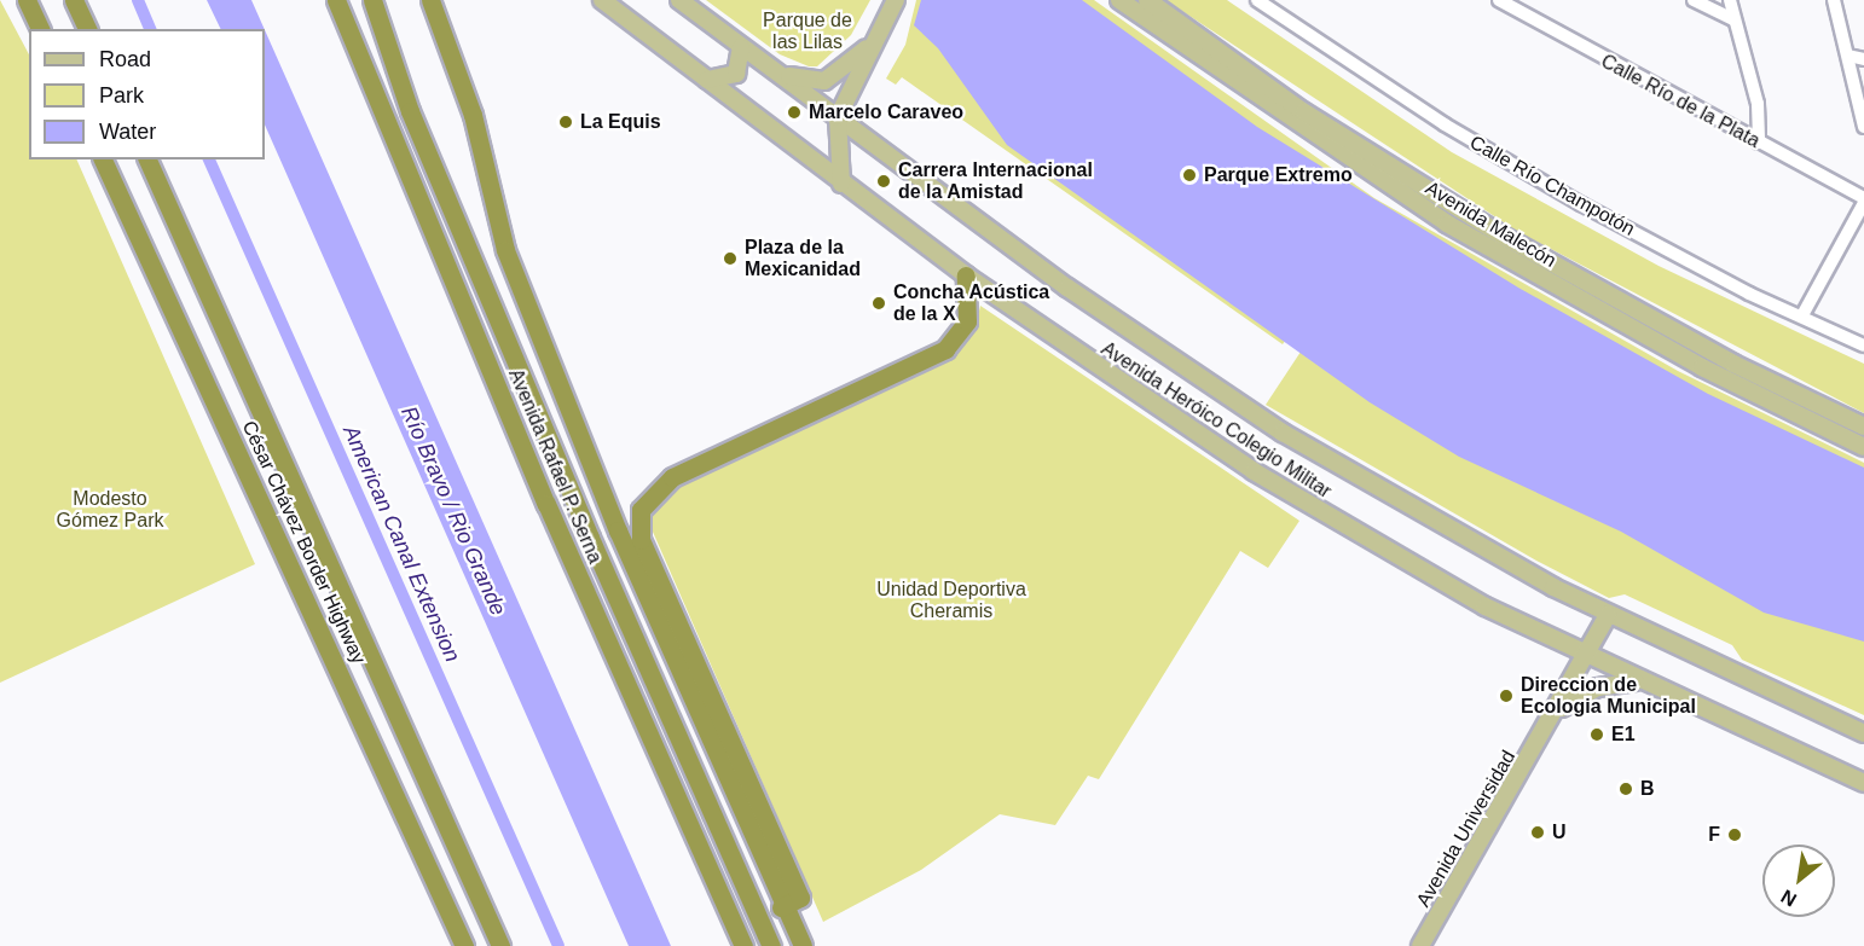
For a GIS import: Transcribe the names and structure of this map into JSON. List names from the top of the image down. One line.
{"streets":{"highway":["Avenida Rafael P. Serna","César Chávez Border Highway"],"main road":["Avenida Malecón","Avenida Heróico Colegio Militar","Avenida Universidad"],"street":["Calle Río de la Plata","Calle Río Champotón"]},"crossings":[["Avenida Heróico Colegio Militar","Avenida Universidad"]],"water":["Río Bravo / Rio Grande","American Canal Extension"],"parks":["Parque de las Lilas","Modesto Gómez Park","Unidad Deportiva Cheramis"],"places":["Marcelo Caraveo","La Equis","Parque Extremo","Carrera Internacional de la Amistad","Plaza de la Mexicanidad","Concha Acústica de la X","Direccion de Ecologia Municipal","E1","B","U","F"],"legend":["Road","Park","Water"],"north":"bottom left"}
